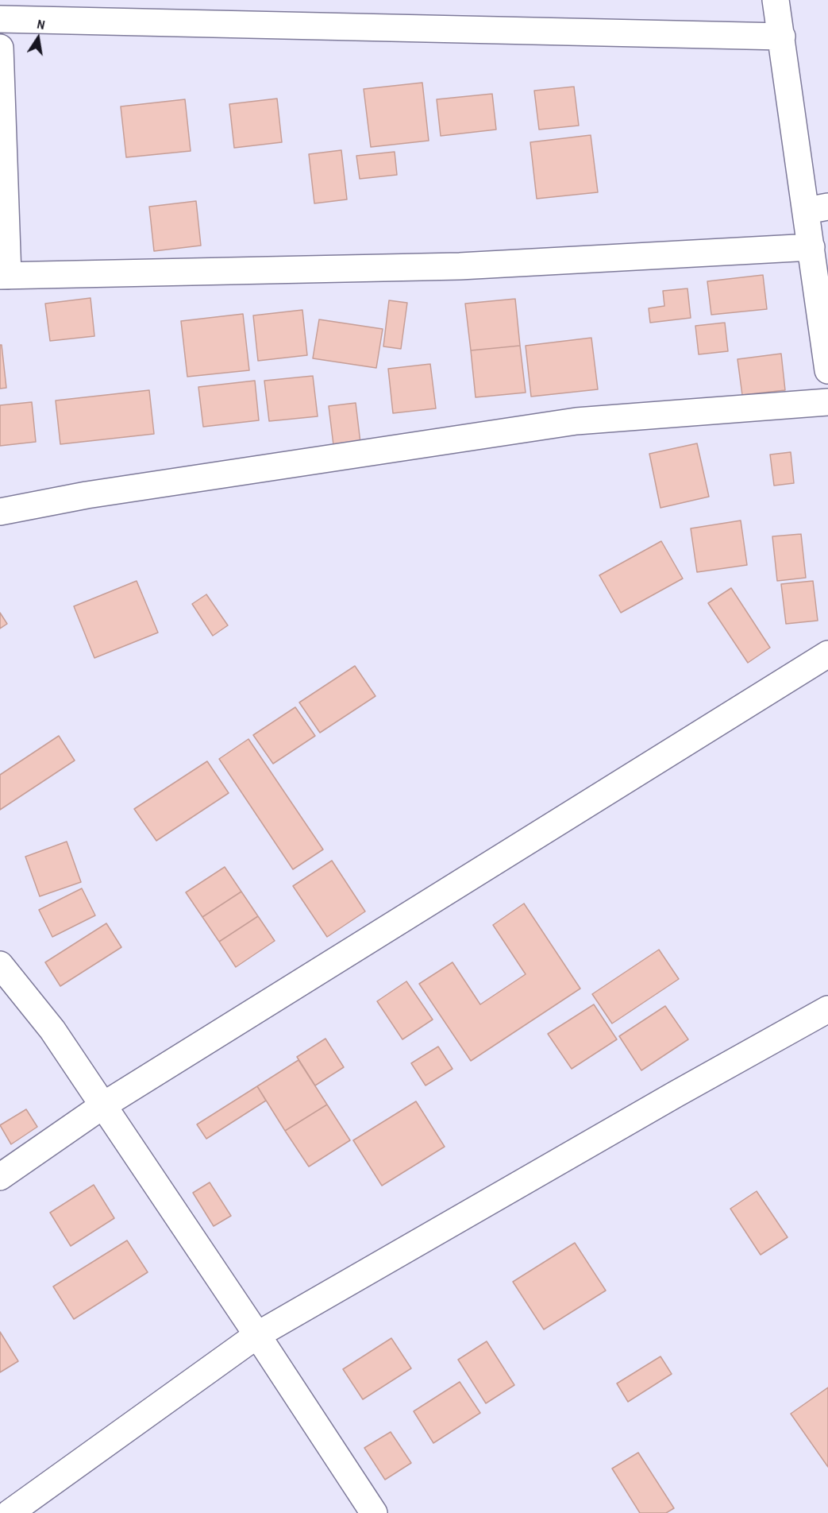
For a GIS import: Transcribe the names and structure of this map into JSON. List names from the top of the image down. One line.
{"north":"top"}
